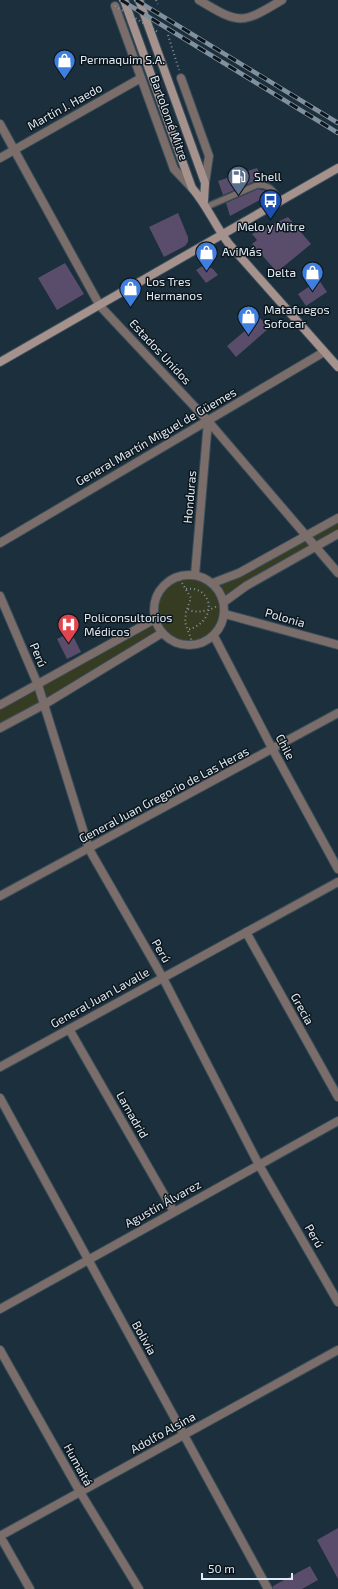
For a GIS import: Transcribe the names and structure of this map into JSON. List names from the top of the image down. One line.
{"streets":{"street":["Martín J. Haedo","Bartolomé Mitre","Estados Unidos","General Martín Miguel de Güemes","Honduras","Polonia","Perú","Chile","General Juan Gregorio de Las Heras","General Juan Lavalle","Grecia","Lamadrid","Agustín Álvarez","Bolivia","Adolfo Alsina","Humaitá"]},"crossings":[["Martín J. Haedo","Bartolomé Mitre"],["Martín J. Haedo","Estados Unidos"],["Estados Unidos","General Martín Miguel de Güemes"],["Estados Unidos","Honduras"],["General Martín Miguel de Güemes","Honduras"],["Perú","General Juan Gregorio de Las Heras"],["Perú","General Juan Lavalle"],["Perú","Agustín Álvarez"],["Chile","General Juan Gregorio de Las Heras"],["General Juan Lavalle","Grecia"],["General Juan Lavalle","Lamadrid"],["Lamadrid","Agustín Álvarez"],["Agustín Álvarez","Bolivia"],["Bolivia","Adolfo Alsina"],["Adolfo Alsina","Humaitá"]],"places":{"shop":["Permaquim S.A.","AviMás","Delta","Los Tres Hermanos","Matafuegos Sofocar"],"fuel station":["Shell"],"bus stop":["Melo y Mitre"],"hospital":["Policonsultorios Médicos"]},"scale_bar":"50 m"}
